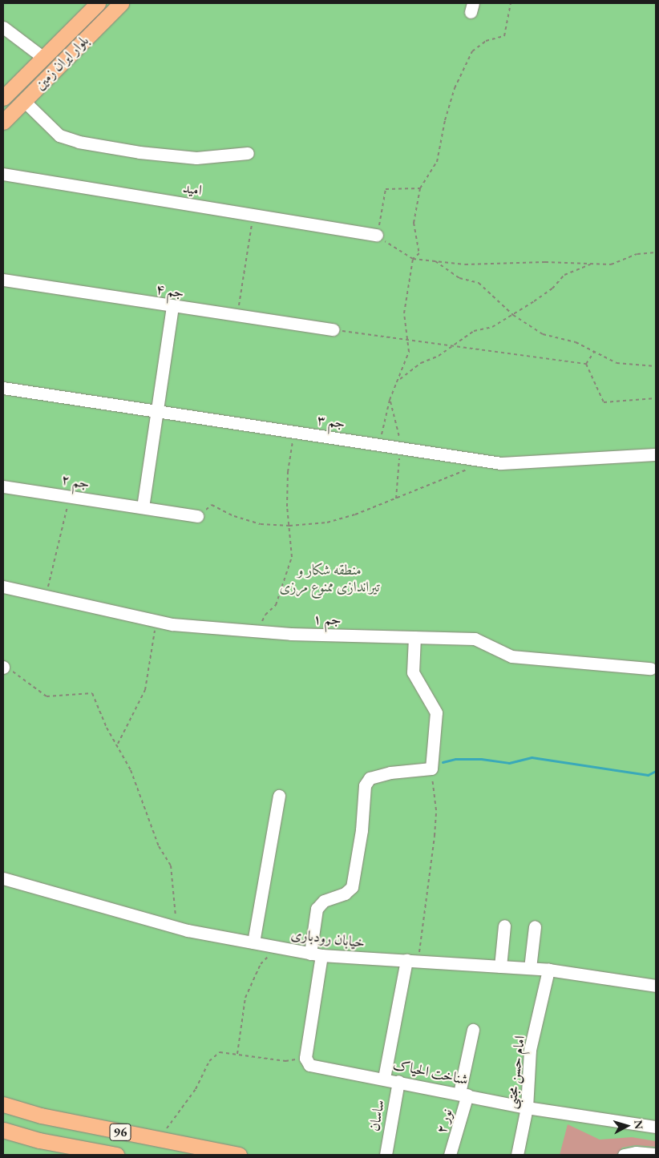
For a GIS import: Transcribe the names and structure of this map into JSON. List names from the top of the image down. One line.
{"streets":{"main road":["بلوار ایران زمین","96"],"street":["امید","جم ۴","جم ۳","جم ۲","جم ۱","خیابان رودباری","شناخت الحیاک","امام حسن مجتبی","ساسان","نور ٢"]},"crossings":[["خیابان رودباری","امام حسن مجتبی"],["شناخت الحیاک","امام حسن مجتبی"],["شناخت الحیاک","ساسان"],["شناخت الحیاک","نور ٢"]],"parks":["منطقه شکار و تیراندازی ممنوع مرزی"],"north":"right"}
